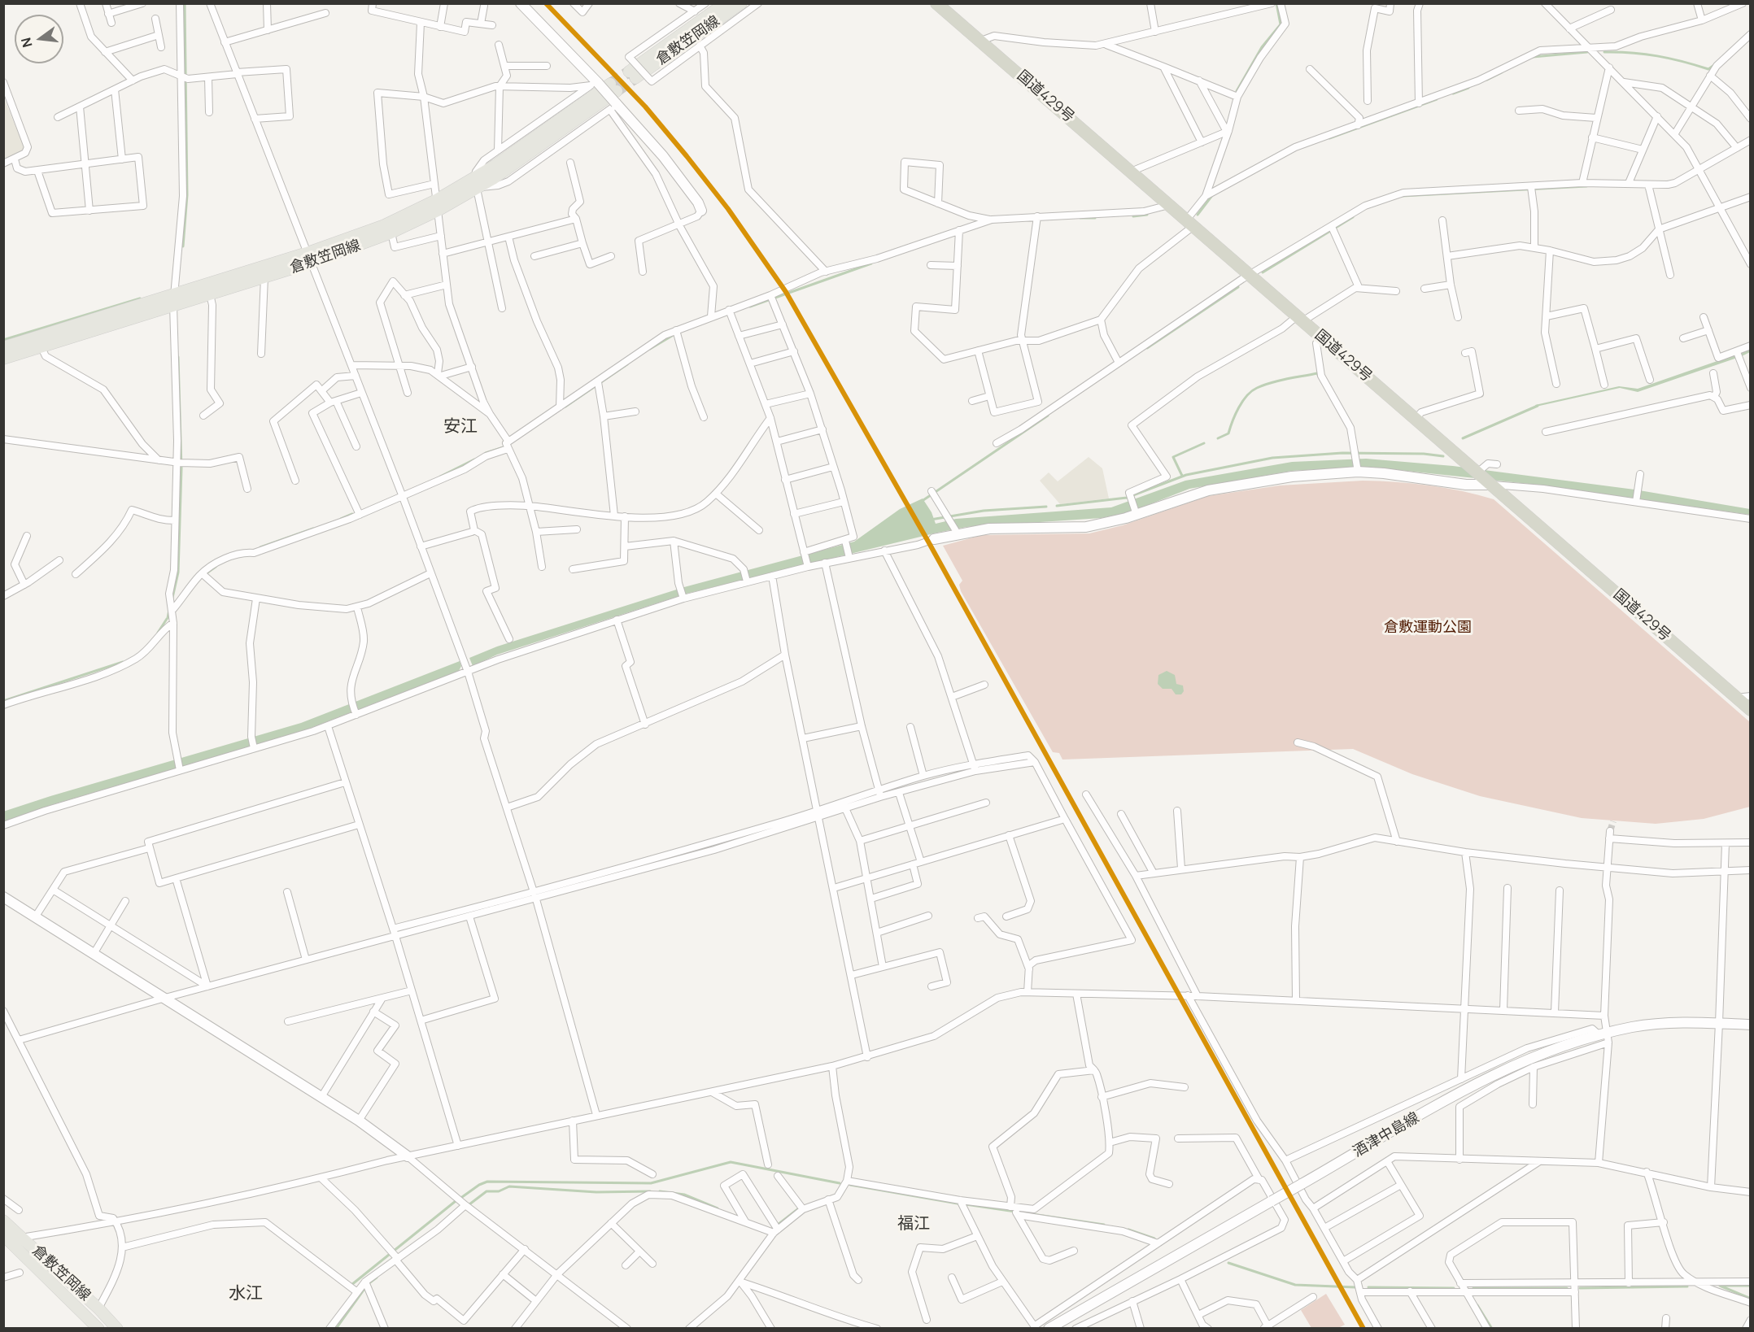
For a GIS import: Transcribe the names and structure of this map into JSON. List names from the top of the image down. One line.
{"streets":{"highway":["国道429号"],"main road":["倉敷笠岡線"],"street":["酒津中島線"]},"districts":["安江","福江","水江"],"parks":["倉敷運動公園"],"north":"left"}
